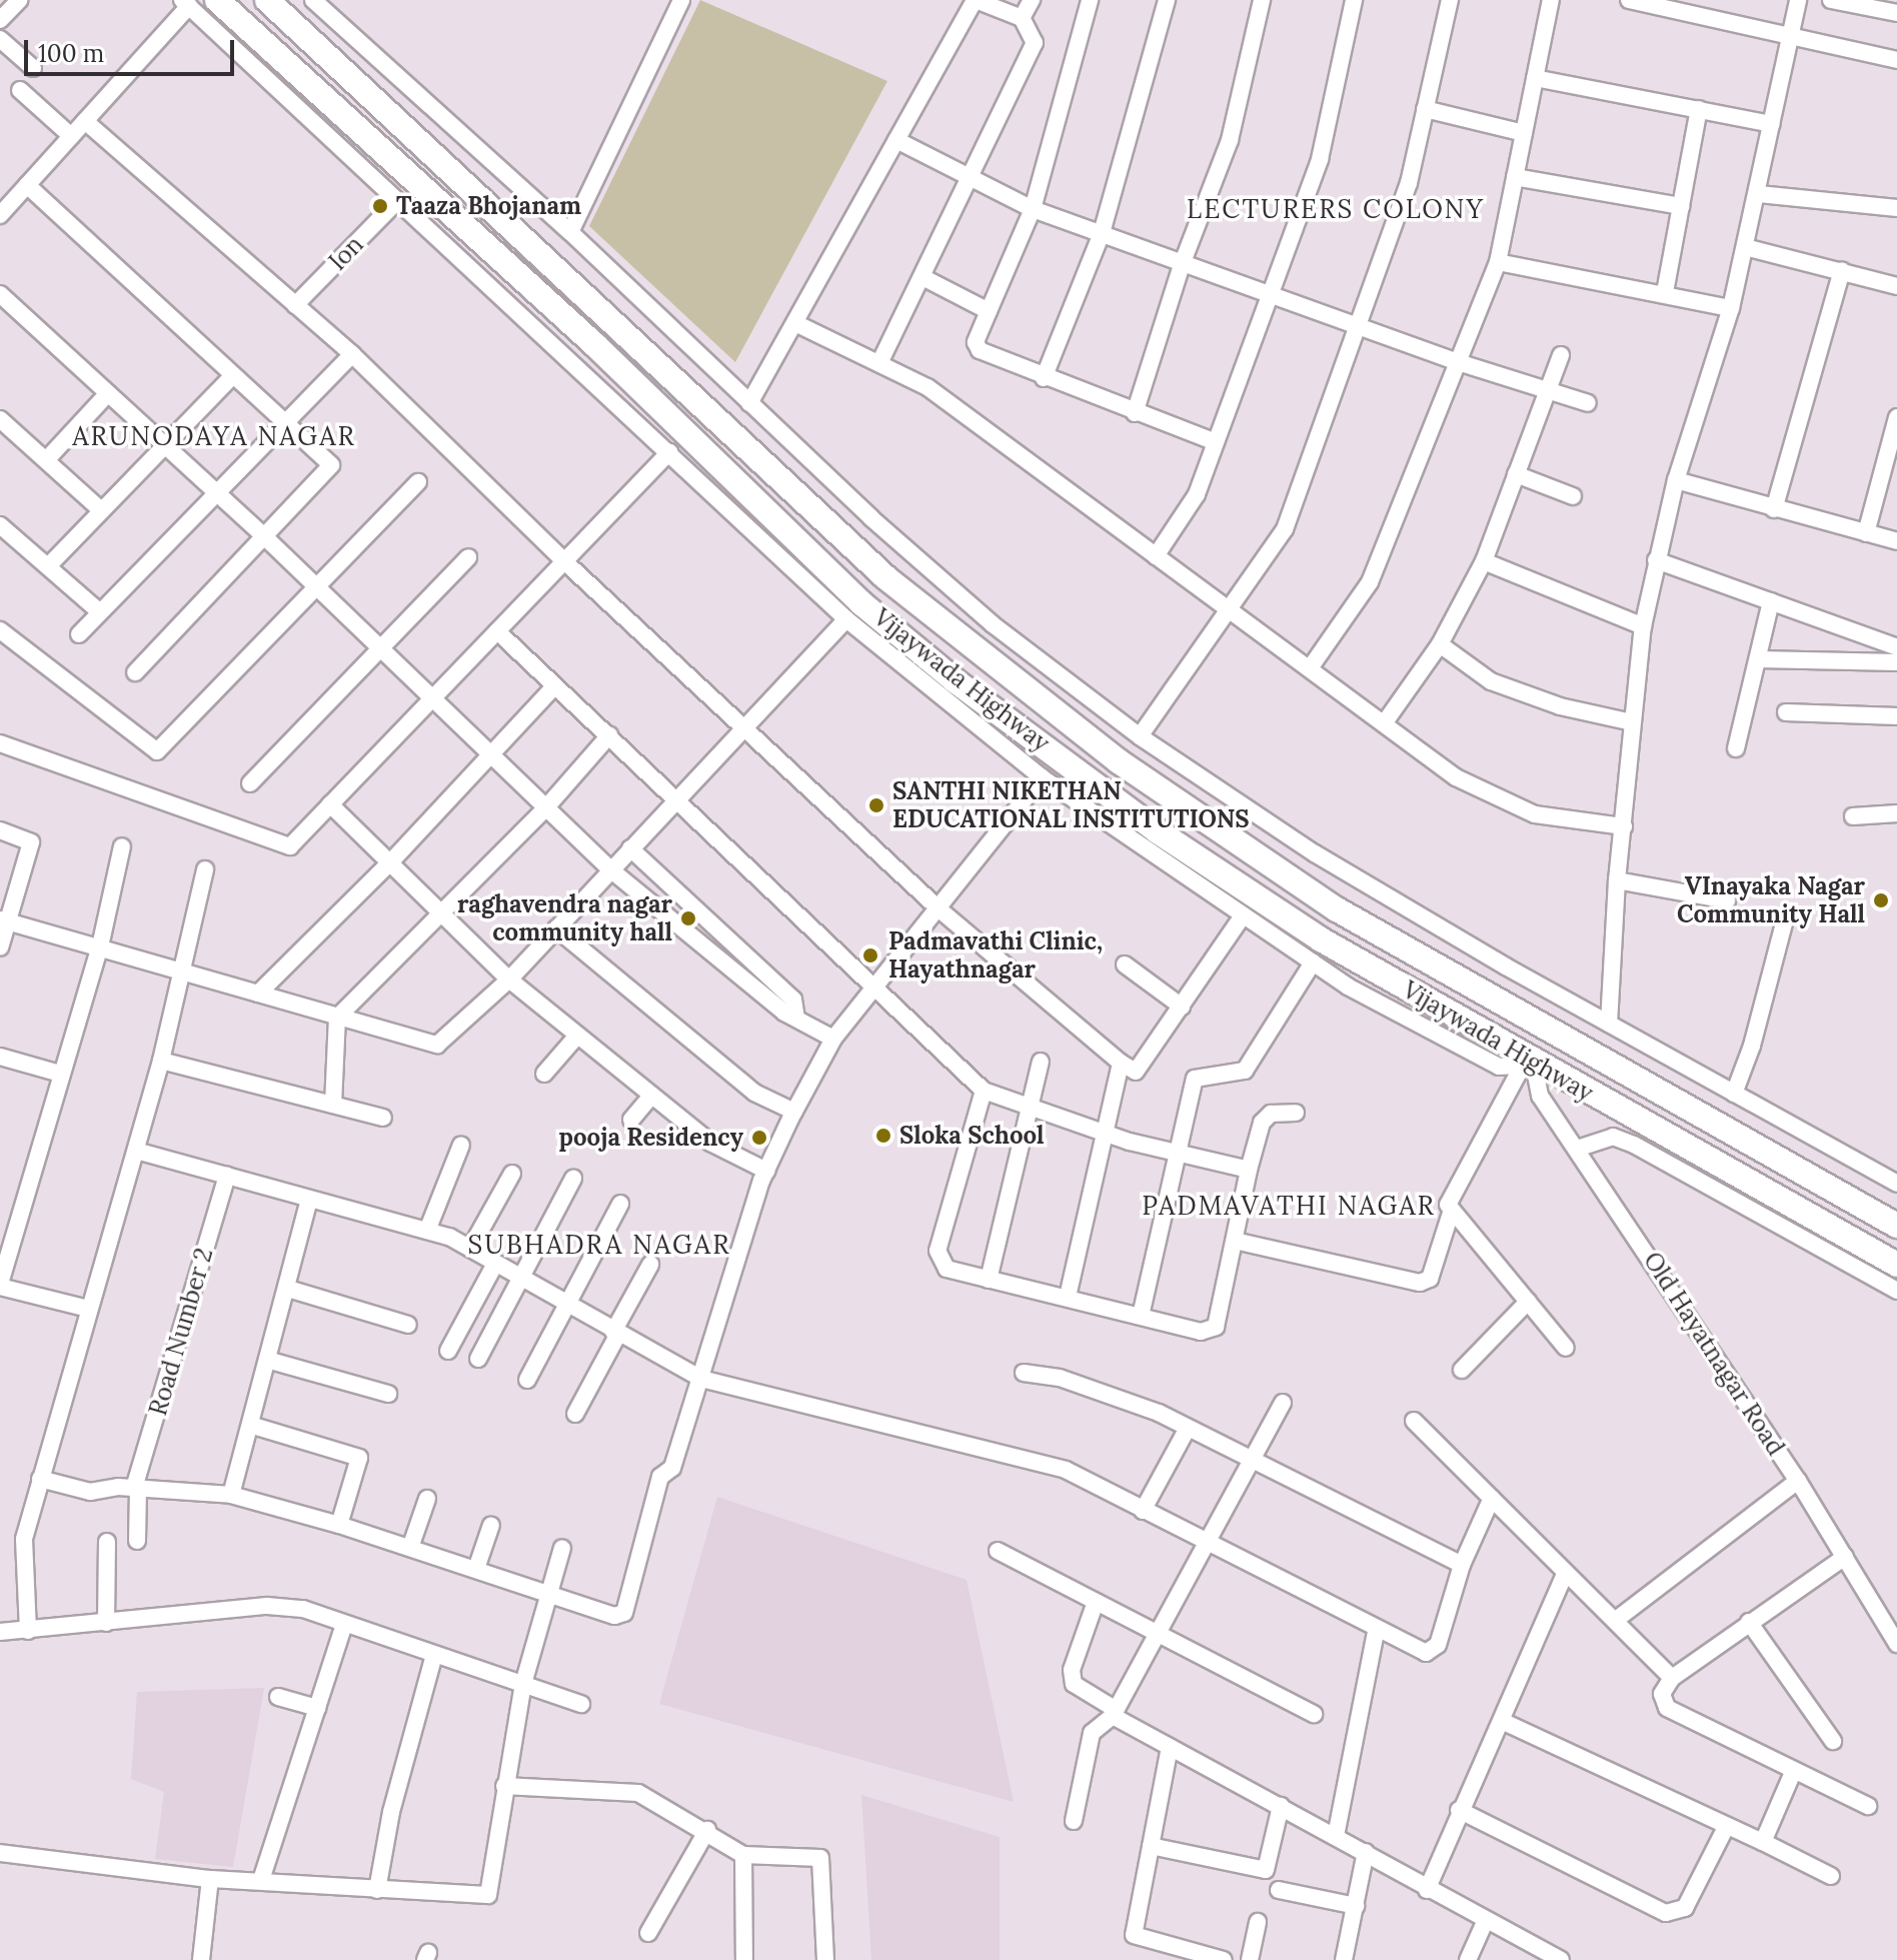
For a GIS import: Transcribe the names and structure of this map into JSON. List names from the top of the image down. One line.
{"streets":{"highway":["Vijaywada Highway"],"street":["Ion","Road Number 2","Old Hayatnagar Road"]},"crossings":[["Vijaywada Highway","Old Hayatnagar Road"]],"districts":["LECTURERS COLONY","ARUNODAYA NAGAR","PADMAVATHI NAGAR","SUBHADRA NAGAR"],"places":["Taaza Bhojanam","SANTHI NIKETHAN EDUCATIONAL INSTITUTIONS","VInayaka Nagar Community Hall","raghavendra nagar community hall","Padmavathi Clinic, Hayathnagar","Sloka School","pooja Residency"],"scale_bar":"100 m"}
